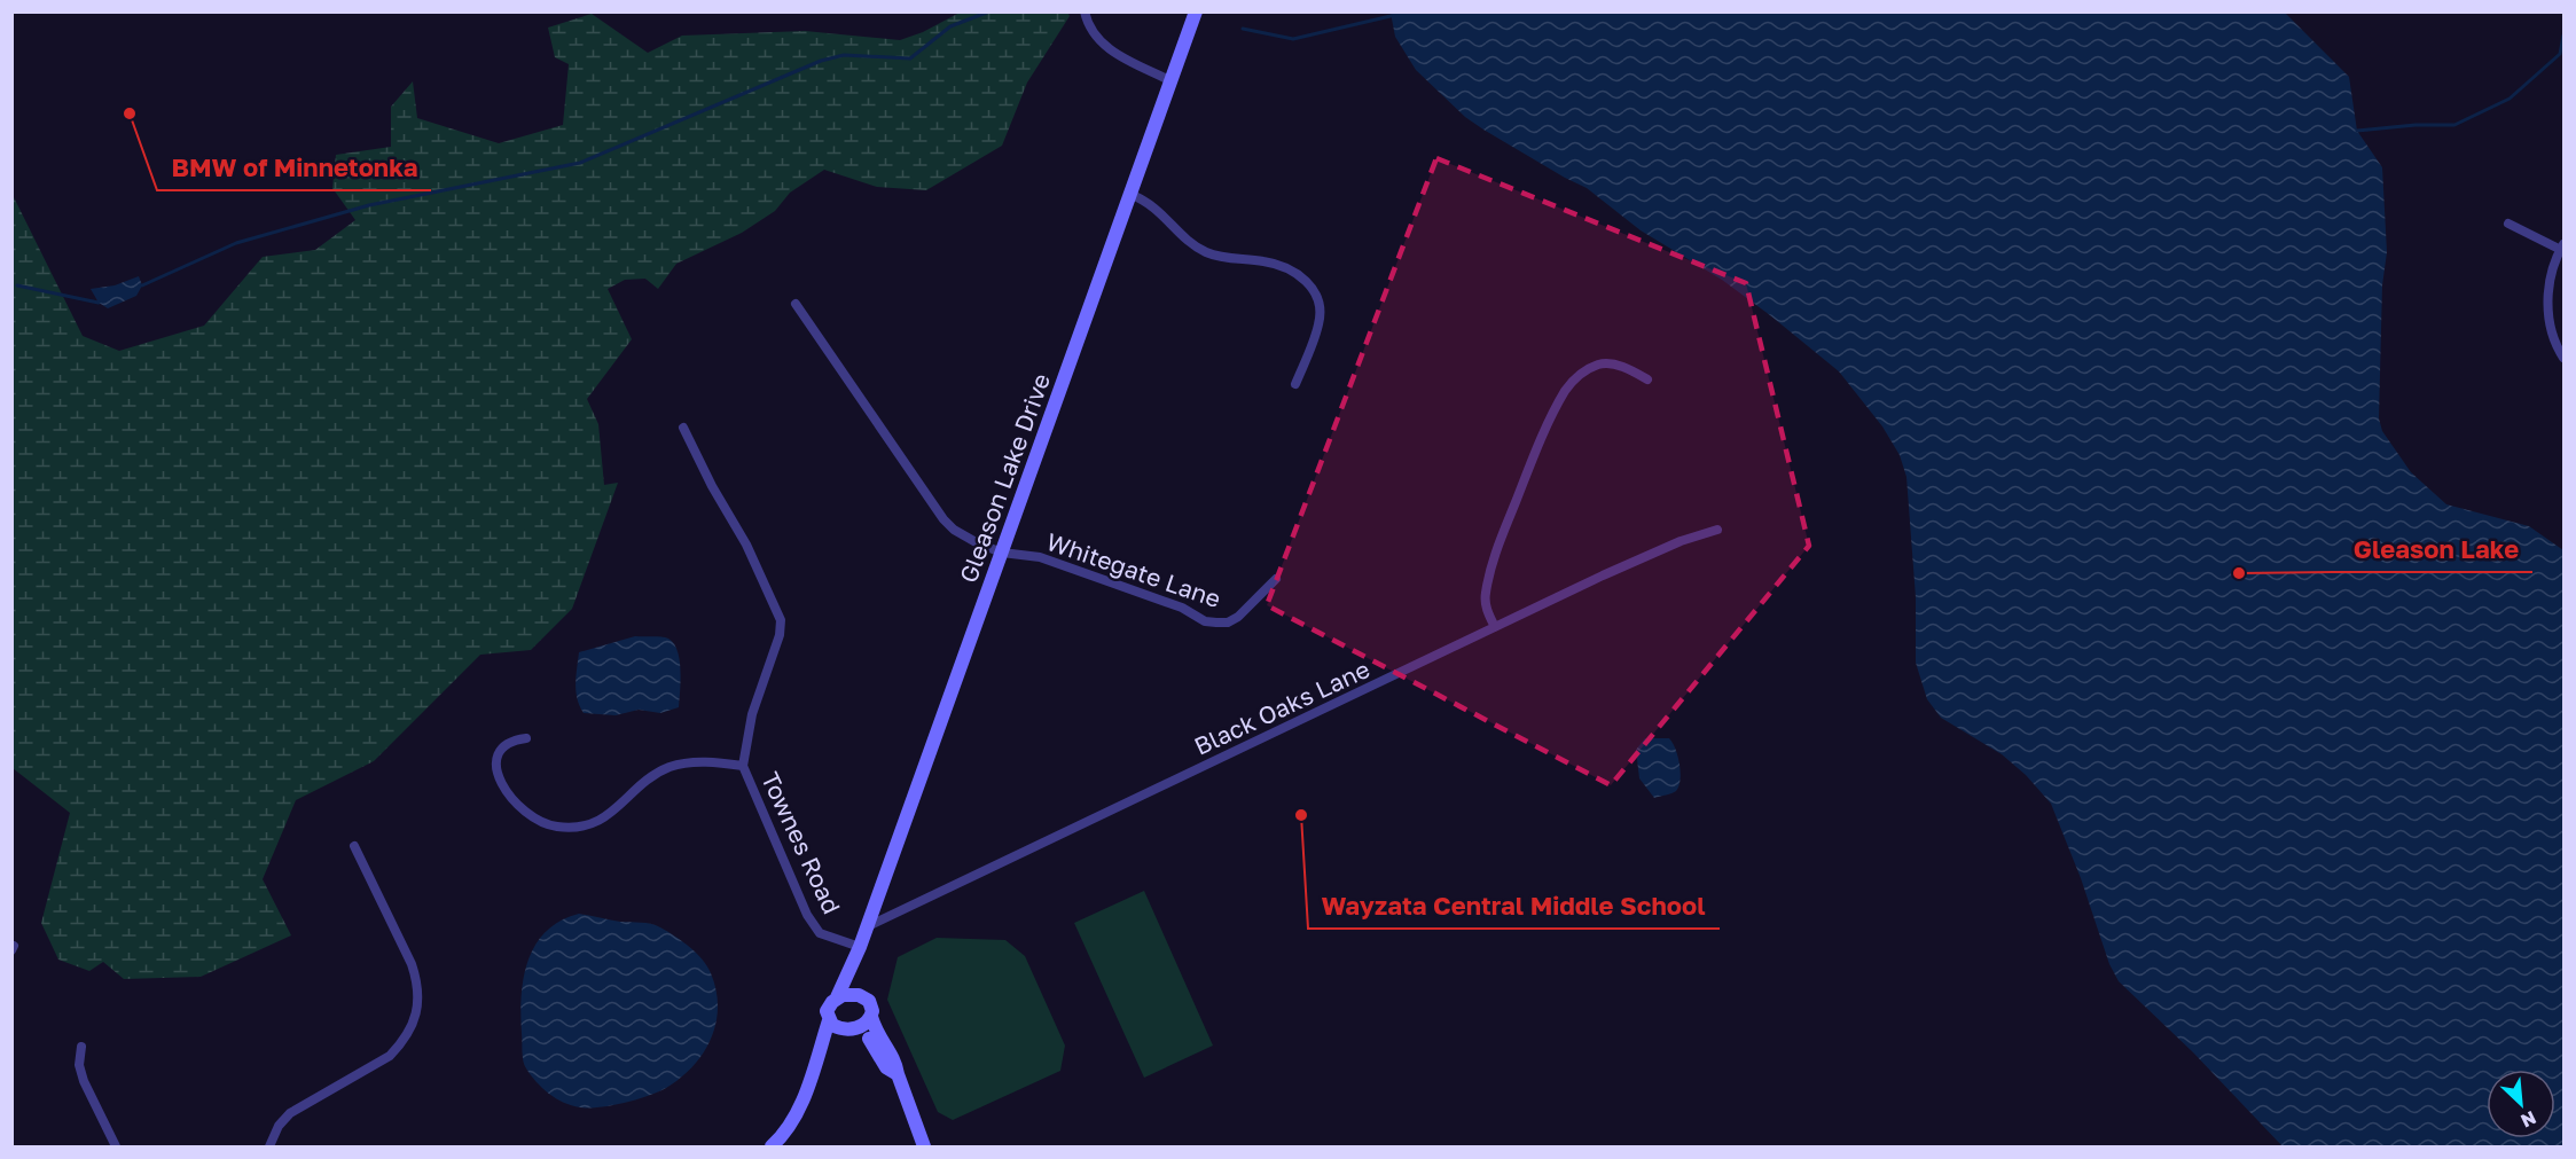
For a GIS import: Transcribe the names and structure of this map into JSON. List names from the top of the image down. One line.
{"streets":{"main road":["Gleason Lake Drive"],"street":["Whitegate Lane","Black Oaks Lane","Townes Road"]},"crossings":[["Gleason Lake Drive","Whitegate Lane"],["Gleason Lake Drive","Black Oaks Lane"],["Gleason Lake Drive","Townes Road"]],"places":["BMW of Minnetonka","Gleason Lake","Wayzata Central Middle School"],"north":"bottom right"}
